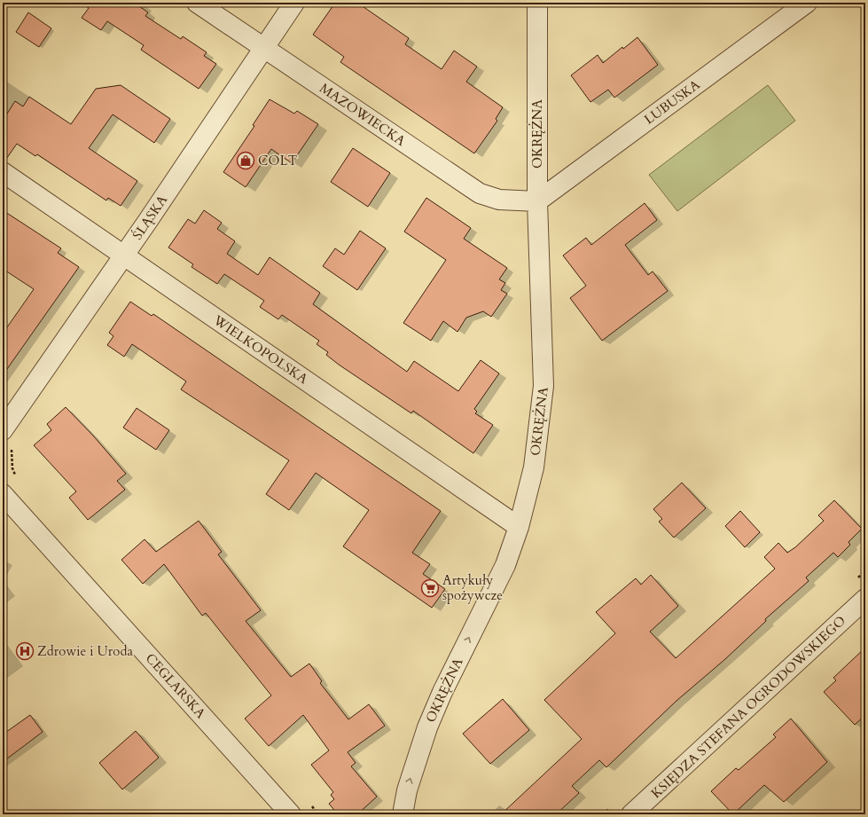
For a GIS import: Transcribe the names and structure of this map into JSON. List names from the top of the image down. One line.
{"streets":{"street":["LUBUSKA","MAZOWIECKA","OKRĘŻNA","ŚLĄSKA","WIELKOPOLSKA","CEGLARSKA","KSIĘDZA STEFANA OGRODOWSKIEGO"]},"crossings":[["LUBUSKA","MAZOWIECKA"],["LUBUSKA","OKRĘŻNA"],["MAZOWIECKA","OKRĘŻNA"],["MAZOWIECKA","ŚLĄSKA"],["OKRĘŻNA","WIELKOPOLSKA"],["ŚLĄSKA","WIELKOPOLSKA"]],"one_way":["OKRĘŻNA"],"places":{"shop":["COLT"],"supermarket":["Artykuły spożywcze"],"hospital":["Zdrowie i Uroda"]}}
